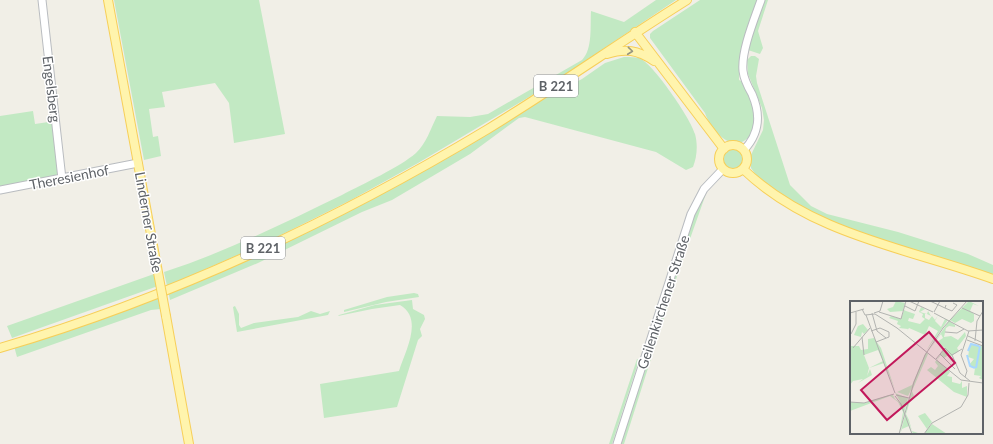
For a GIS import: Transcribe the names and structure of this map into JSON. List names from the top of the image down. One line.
{"streets":{"main road":["B 221","Linderner Straße"],"street":["Engelsberg","Theresienhof","Geilenkirchener Straße"]},"crossings":[["Engelsberg","Theresienhof"],["Theresienhof","Linderner Straße"]]}
